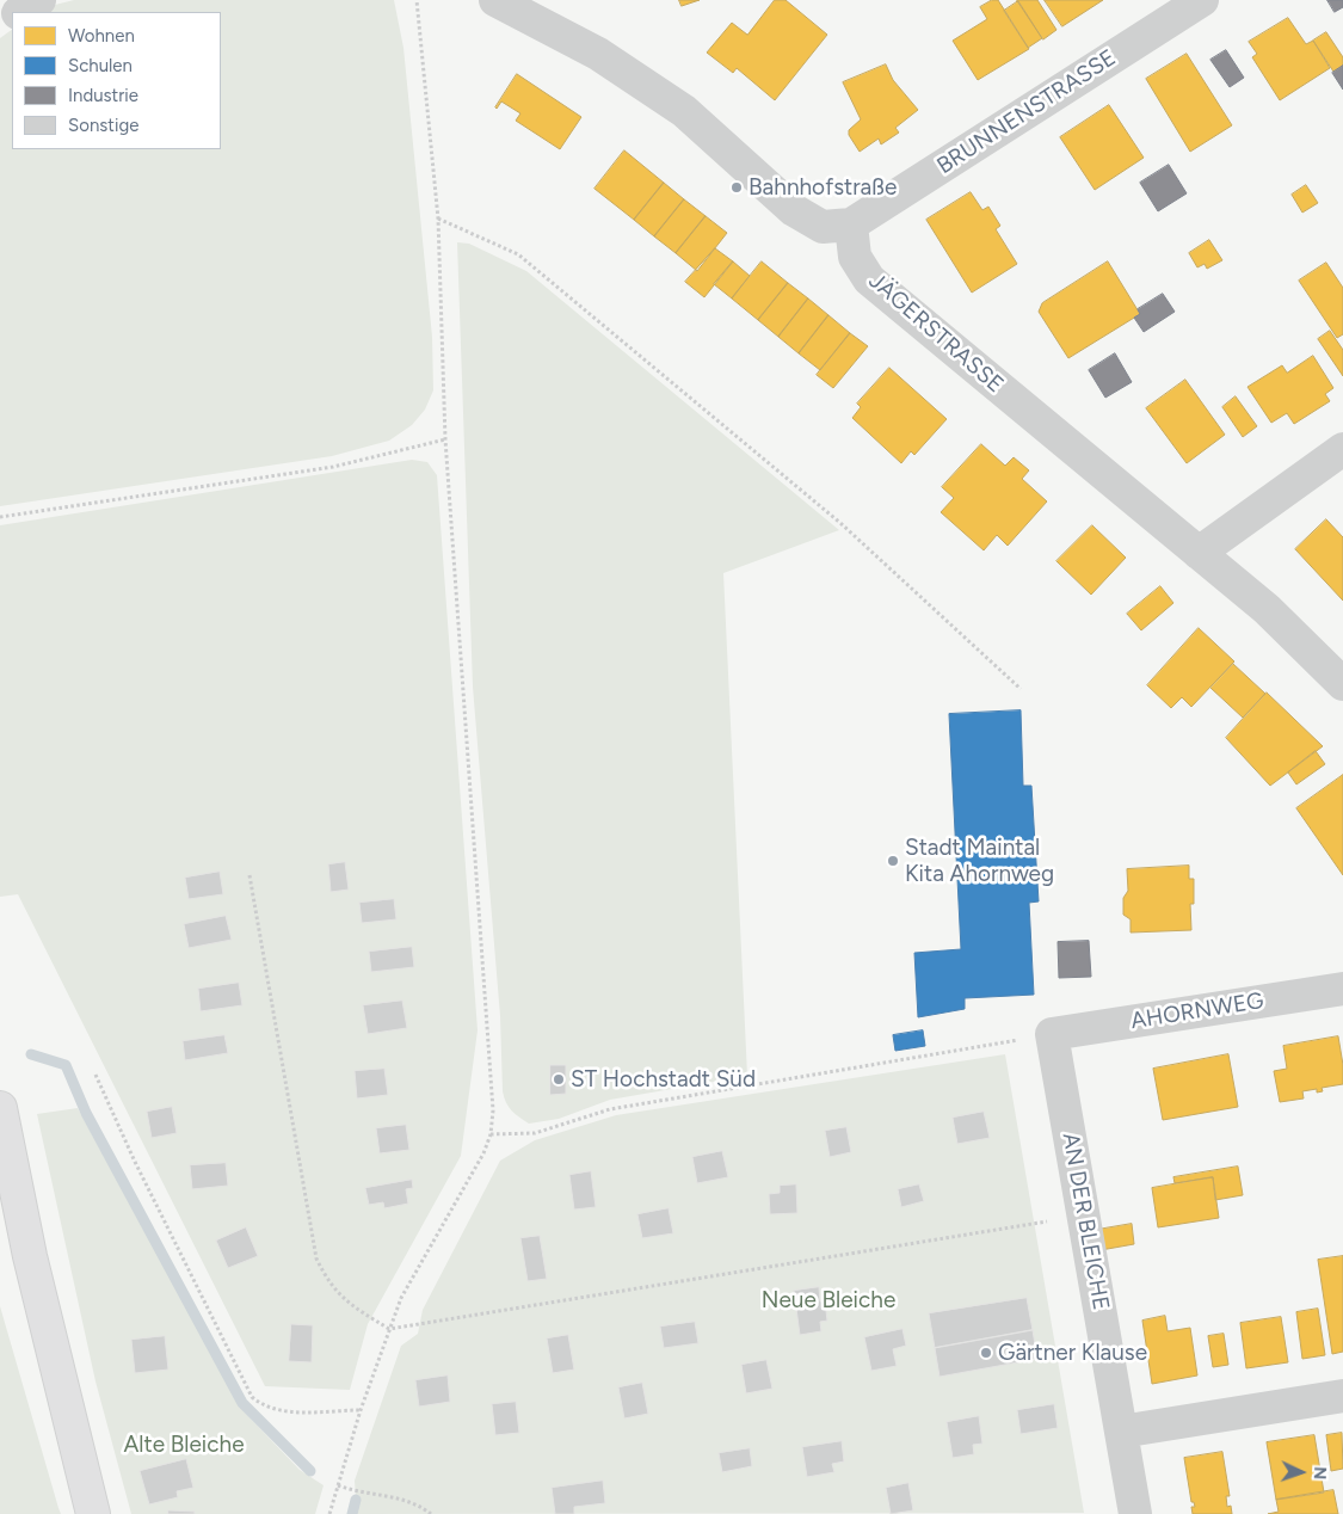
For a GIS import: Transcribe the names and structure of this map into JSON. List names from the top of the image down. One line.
{"streets":{"street":["BRUNNENSTRASSE","JÄGERSTRASSE","AHORNWEG","AN DER BLEICHE"]},"crossings":[["BRUNNENSTRASSE","JÄGERSTRASSE"],["AHORNWEG","AN DER BLEICHE"]],"parks":["Neue Bleiche","Alte Bleiche"],"places":["Bahnhofstraße","Stadt Maintal Kita Ahornweg","ST Hochstadt Süd","Gärtner Klause"],"legend":["Wohnen","Schulen","Industrie","Sonstige"],"north":"right"}
